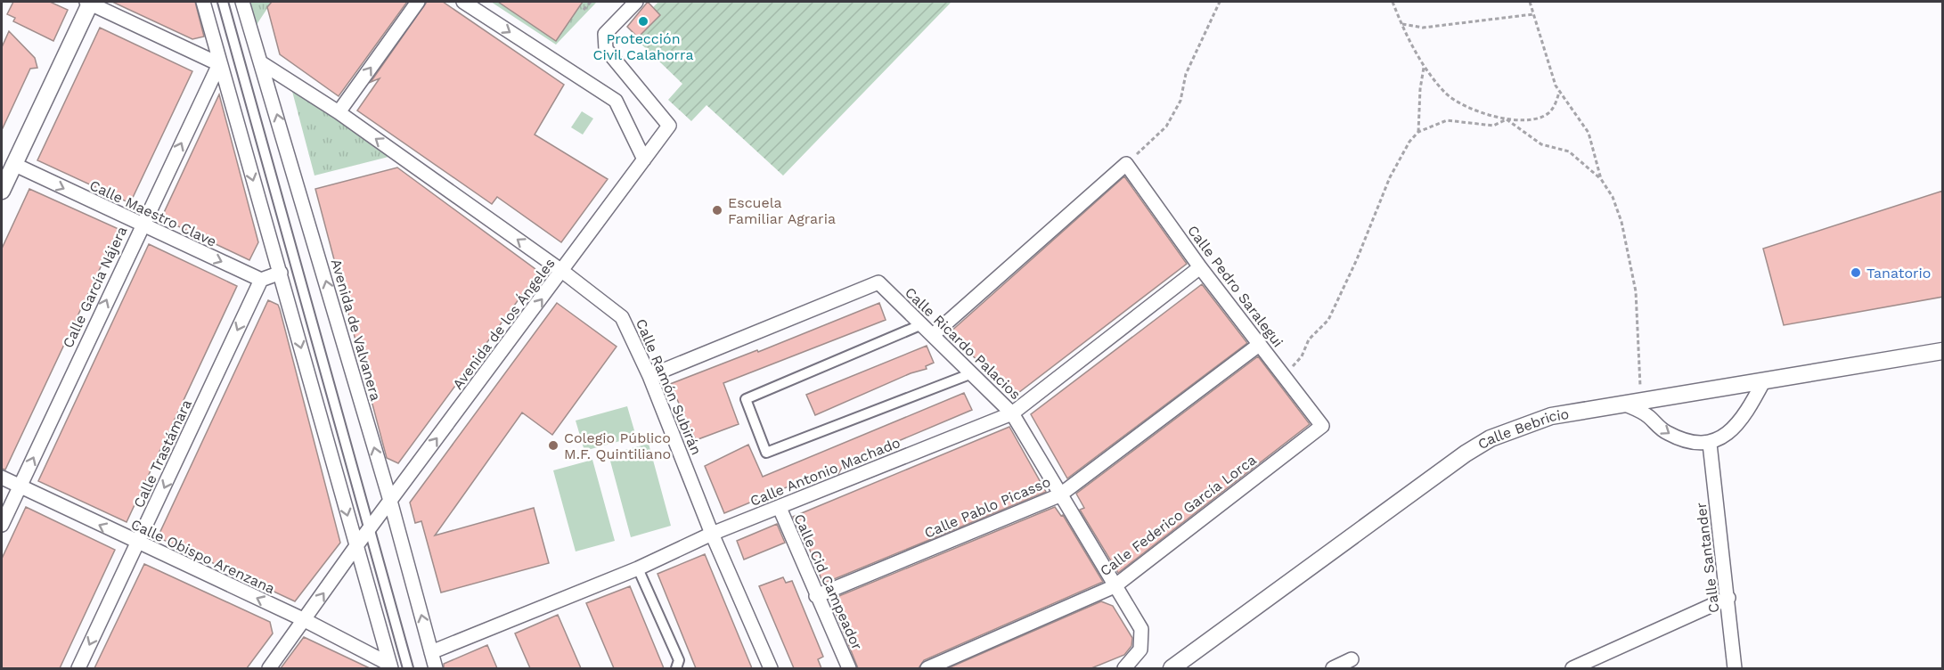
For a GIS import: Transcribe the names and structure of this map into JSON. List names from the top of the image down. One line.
{"streets":{"street":["Calle Maestro Clave","Calle Pedro Saralegui","Calle García Nájera","Avenida de los Ángeles","Avenida de Valvanera","Calle Ricardo Palacios","Calle Ramón Subirán","Calle Bebricio","Calle Trastámara","Calle Antonio Machado","Calle Pablo Picasso","Calle Federico García Lorca","Calle Obispo Arenzana","Calle Santander","Calle Cid Campeador"]},"crossings":[["Calle Maestro Clave","Calle García Nájera"],["Calle Maestro Clave","Calle Trastámara"],["Calle Pedro Saralegui","Calle Antonio Machado"],["Calle Pedro Saralegui","Calle Pablo Picasso"],["Calle Pedro Saralegui","Calle Federico García Lorca"],["Calle García Nájera","Calle Obispo Arenzana"],["Avenida de los Ángeles","Avenida de Valvanera"],["Avenida de los Ángeles","Calle Ramón Subirán"],["Avenida de los Ángeles","Calle Obispo Arenzana"],["Avenida de Valvanera","Calle Ramón Subirán"],["Avenida de Valvanera","Calle Antonio Machado"],["Calle Ricardo Palacios","Calle Ramón Subirán"],["Calle Ricardo Palacios","Calle Antonio Machado"],["Calle Ricardo Palacios","Calle Pablo Picasso"],["Calle Ricardo Palacios","Calle Federico García Lorca"],["Calle Ramón Subirán","Calle Antonio Machado"],["Calle Trastámara","Calle Obispo Arenzana"],["Calle Antonio Machado","Calle Cid Campeador"],["Calle Pablo Picasso","Calle Cid Campeador"]],"one_way":["Calle Maestro Clave","Calle García Nájera","Avenida de los Ángeles","Calle Trastámara","Calle Obispo Arenzana"],"places":["Protección Civil Calahorra","Escuela Familiar Agraria","Tanatorio","Colegio Público M.F. Quintiliano"]}
